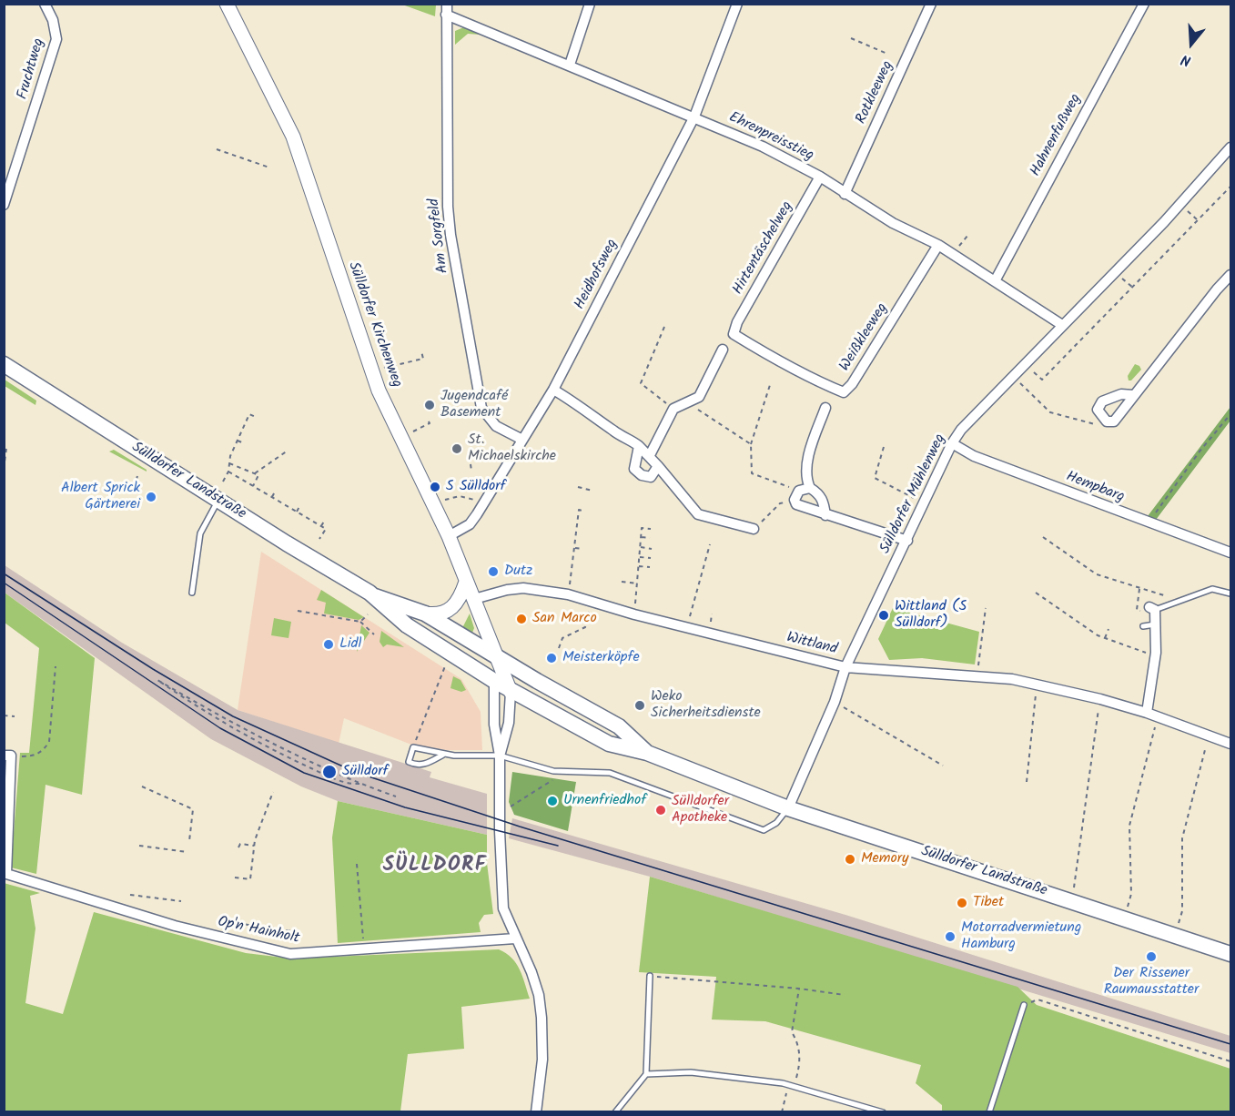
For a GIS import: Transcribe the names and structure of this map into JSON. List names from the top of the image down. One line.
{"streets":{"main road":["Sülldorfer Landstraße"],"street":["Fruchtweg","Rotkleeweg","Hahnenfußweg","Ehrenpreisstieg","Am Sorgfeld","Hirtentäschelweg","Heidhofsweg","Sülldorfer Kirchenweg","Weißkleeweg","Hempbarg","Sülldorfer Mühlenweg","Wittland","Op'n Hainholt"]},"crossings":[["Rotkleeweg","Ehrenpreisstieg"],["Hahnenfußweg","Ehrenpreisstieg"],["Ehrenpreisstieg","Am Sorgfeld"],["Ehrenpreisstieg","Hirtentäschelweg"],["Ehrenpreisstieg","Heidhofsweg"],["Ehrenpreisstieg","Weißkleeweg"],["Ehrenpreisstieg","Sülldorfer Mühlenweg"],["Am Sorgfeld","Heidhofsweg"],["Hirtentäschelweg","Weißkleeweg"],["Heidhofsweg","Sülldorfer Kirchenweg"],["Sülldorfer Kirchenweg","Sülldorfer Landstraße"],["Sülldorfer Kirchenweg","Wittland"],["Sülldorfer Kirchenweg","Op'n Hainholt"],["Sülldorfer Landstraße","Sülldorfer Mühlenweg"],["Hempbarg","Sülldorfer Mühlenweg"],["Sülldorfer Mühlenweg","Wittland"]],"districts":["SÜLLDORF"],"places":["Jugendcafé Basement","St. Michaelskirche","S Sülldorf","Albert Sprick Gärtnerei","Dutz","Wittland (S Sülldorf)","San Marco","Lidl","Meisterköpfe","Weko Sicherheitsdienste","Sülldorf","Urnenfriedhof","Sülldorfer Apotheke","Memory","Tibet","Motorradvermietung Hamburg","Der Rissener Raumausstatter"],"north":"bottom"}
